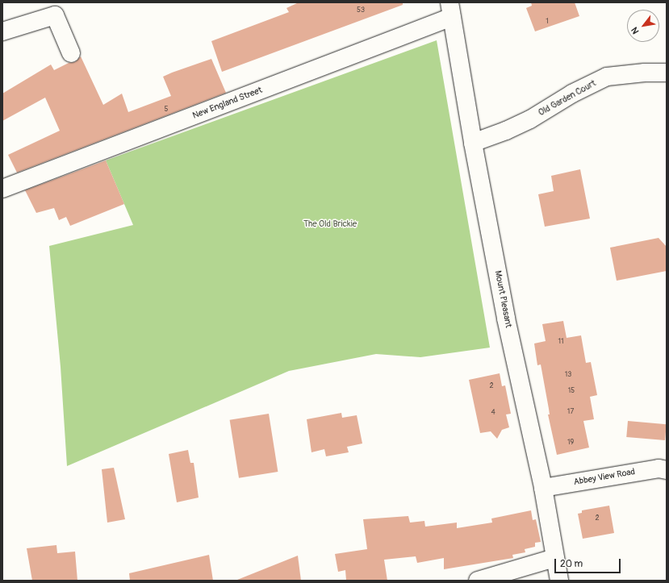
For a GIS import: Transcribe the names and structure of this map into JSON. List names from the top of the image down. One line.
{"streets":{"street":["Old Garden Court","New England Street","Mount Pleasant","Abbey View Road"]},"crossings":[["Old Garden Court","Mount Pleasant"],["New England Street","Mount Pleasant"],["Mount Pleasant","Abbey View Road"]],"parks":["The Old Brickie"],"house_numbers":["53","1","5","11","13","2","15","17","4","19","2"],"scale_bar":"20 m","north":"bottom left"}
